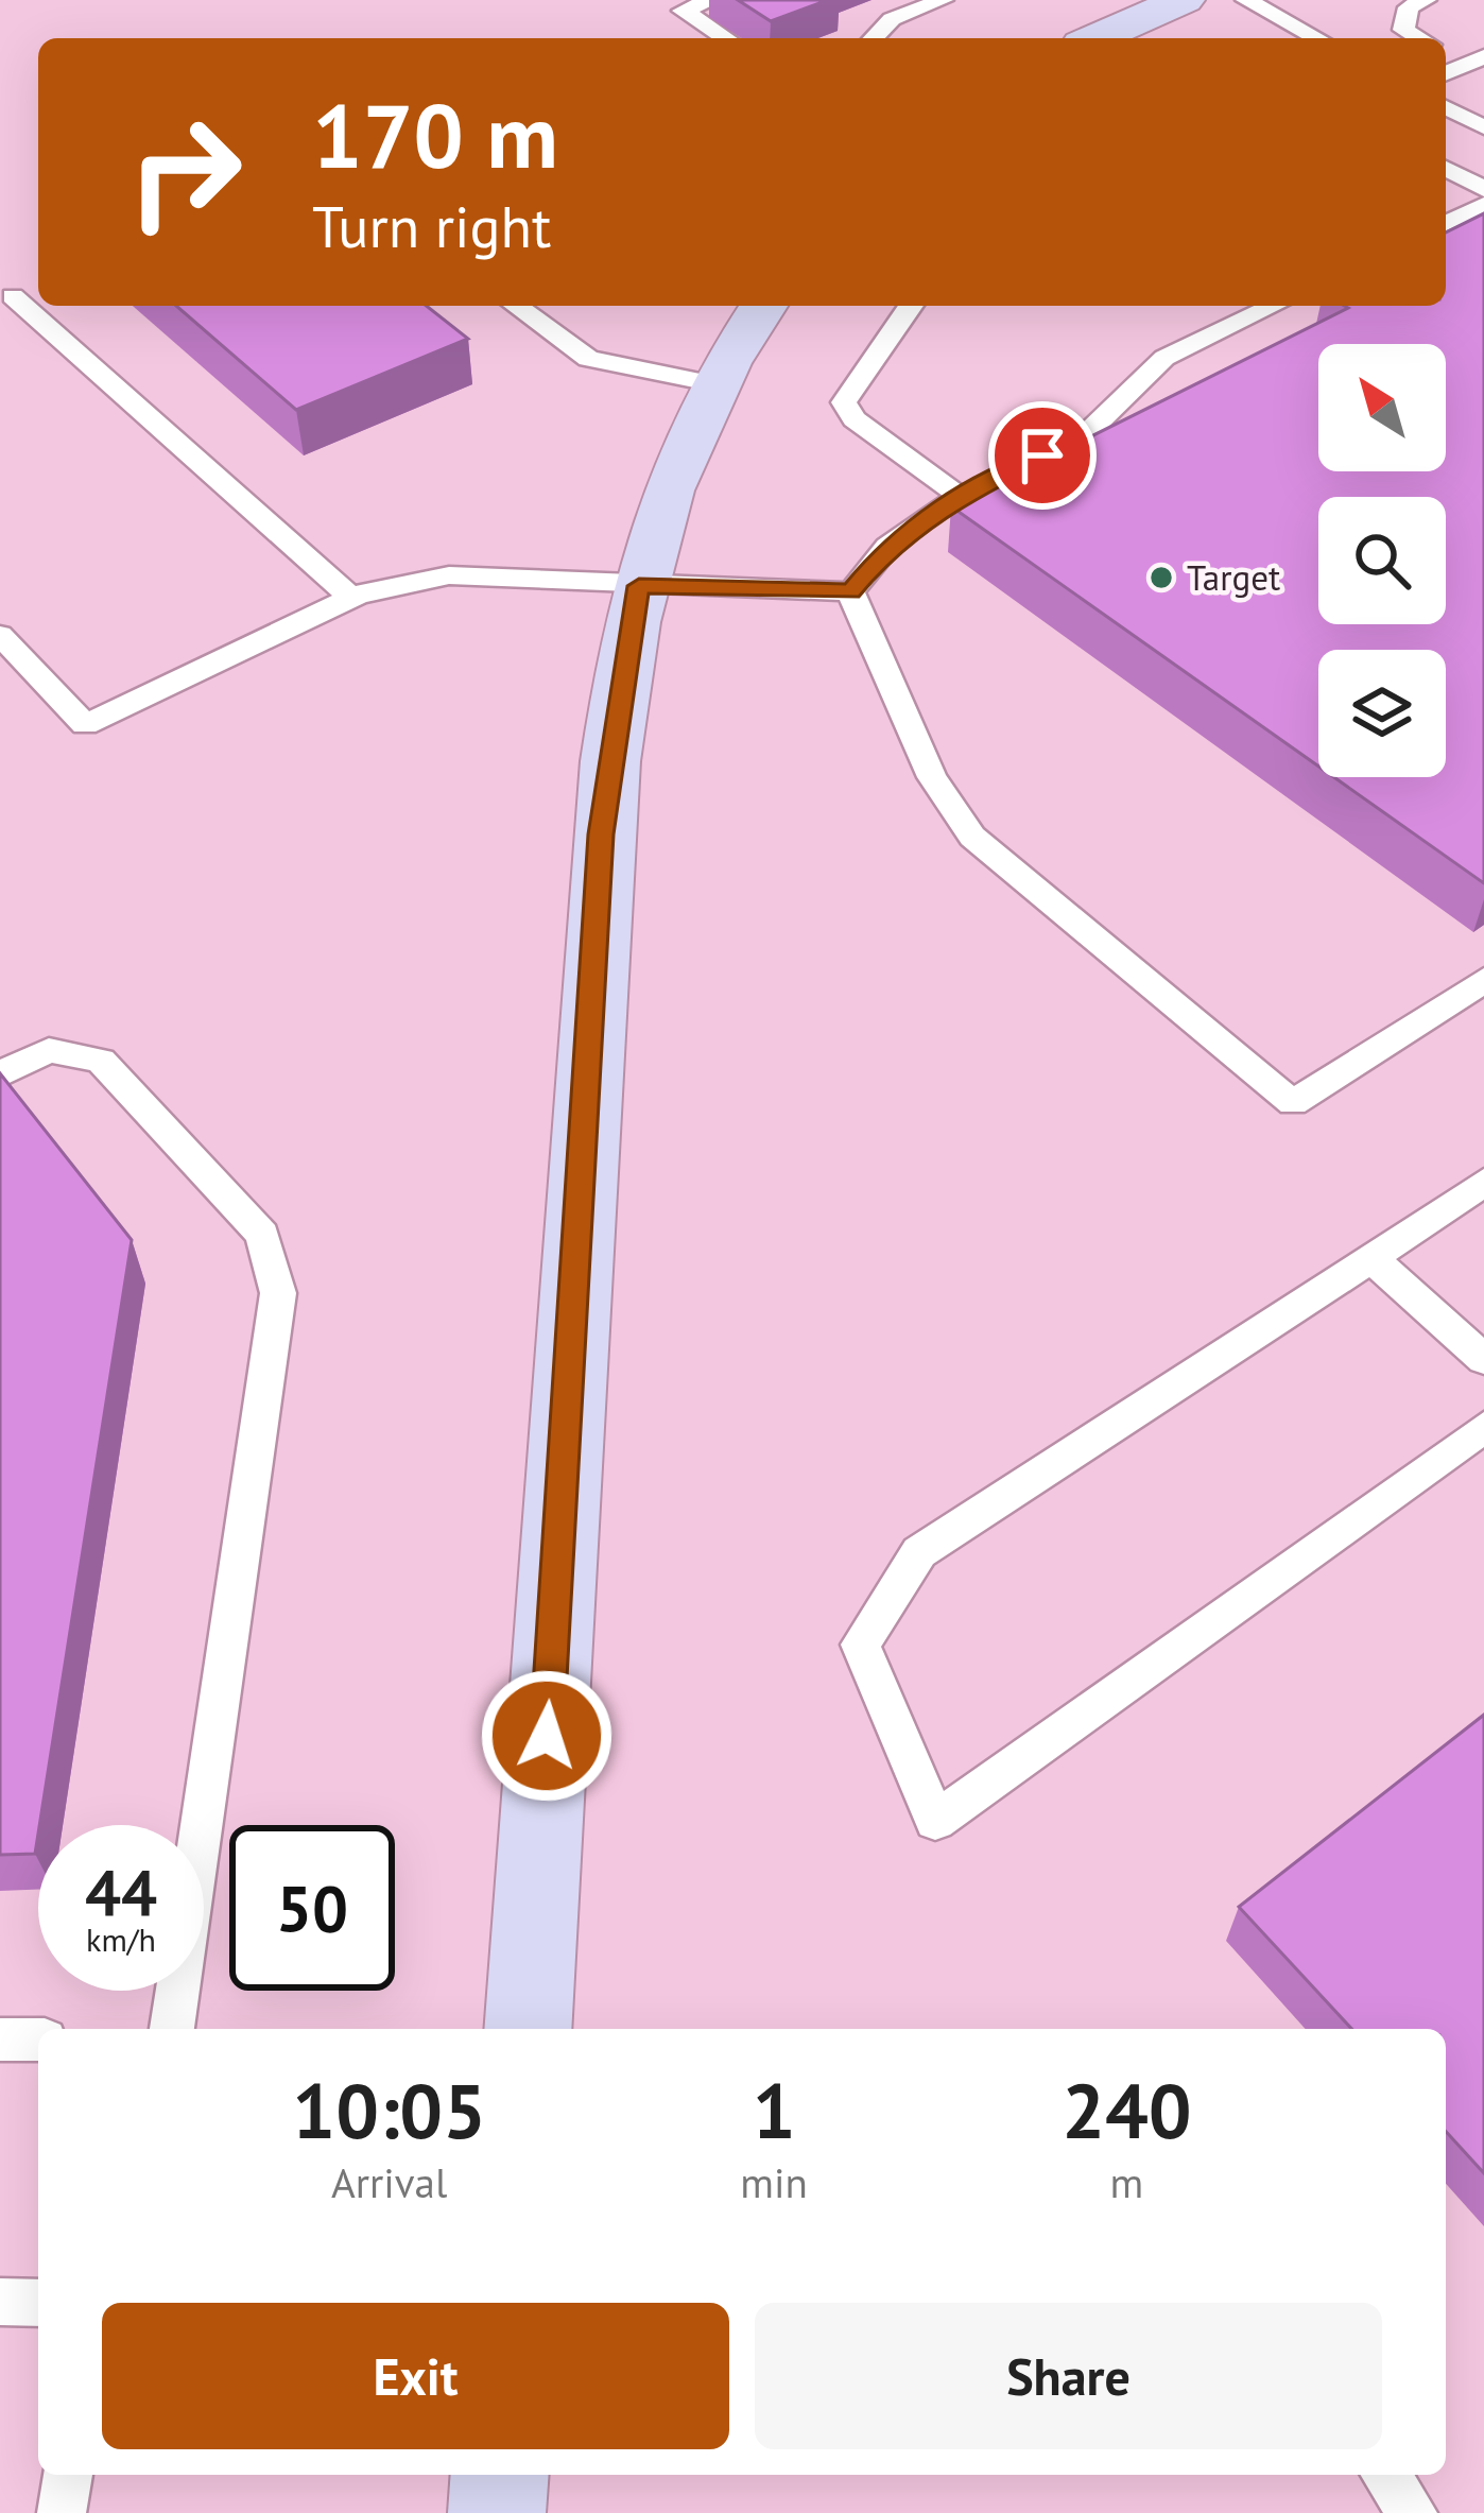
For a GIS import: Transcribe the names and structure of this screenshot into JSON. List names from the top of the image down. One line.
{"places":["Target"],"north":"top left","page":{"turn":["170 m","Turn right"],"speed":"44 km/h","limit":"50","eta":["10:05","Arrival","1","min","240","m"],"buttons":["Exit","Share"]}}
